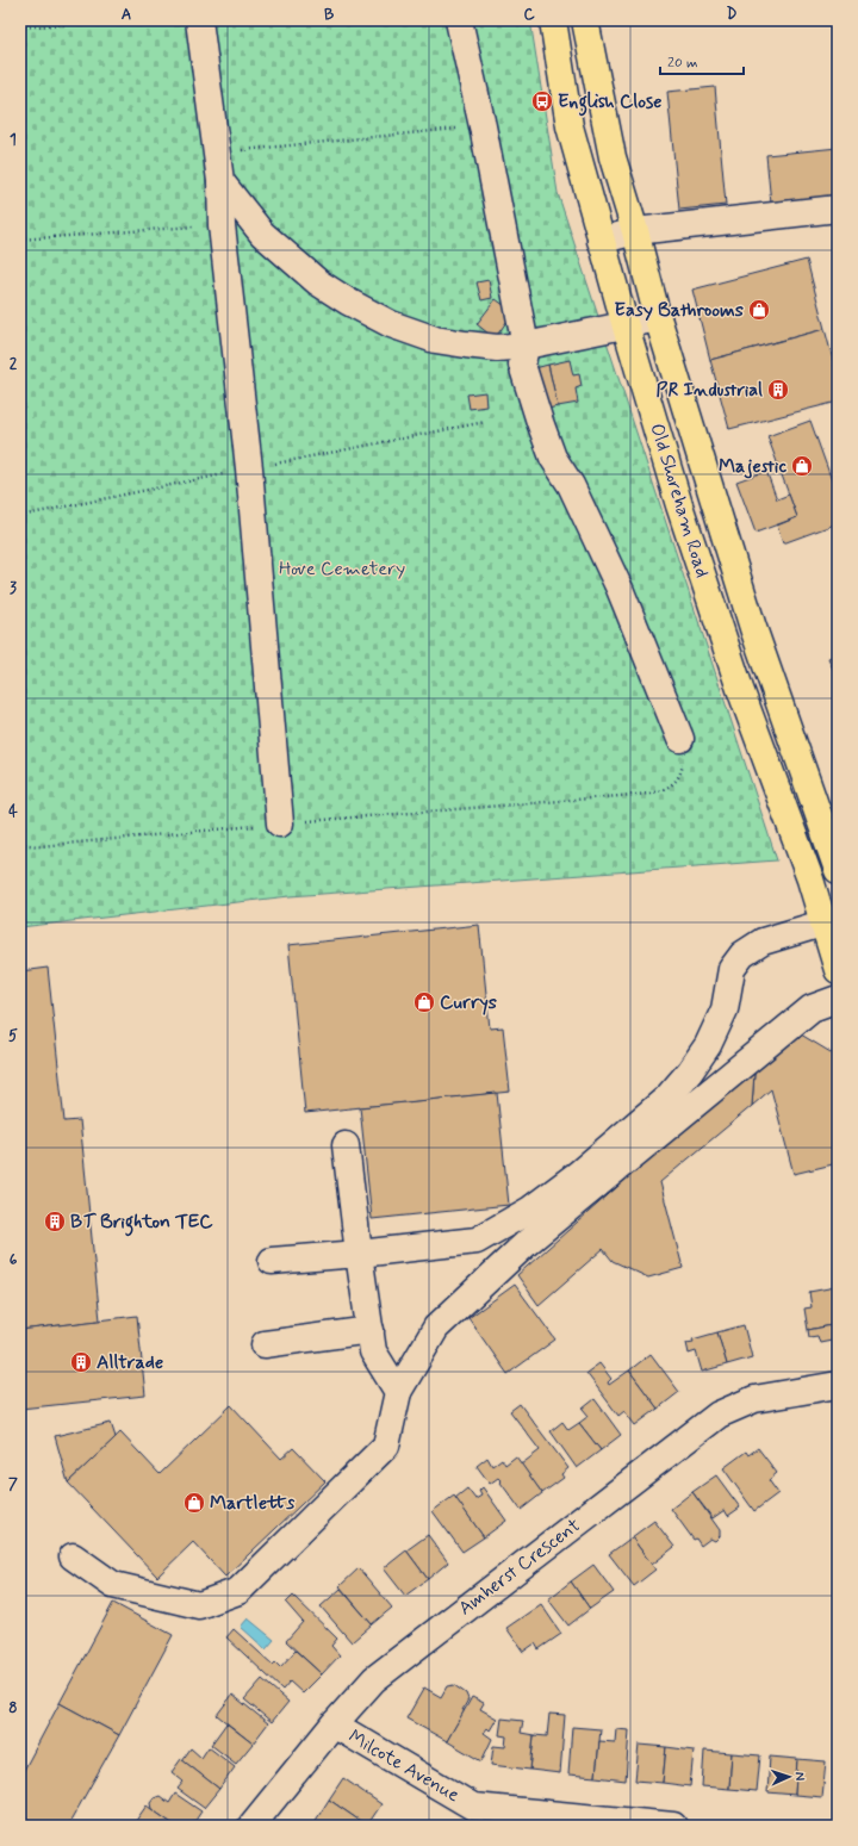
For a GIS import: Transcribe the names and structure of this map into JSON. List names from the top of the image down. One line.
{"streets":{"main road":["Old Shoreham Road"],"street":["Amherst Crescent","Milcote Avenue"]},"crossings":[["Amherst Crescent","Milcote Avenue"]],"parks":["Hove Cemetery"],"places":{"bus stop":["English Close"],"shop":["Easy Bathrooms","Majestic","Currys","Martletts"],"building":["PR Industrial","BT Brighton TEC","Alltrade"]},"scale_bar":"20 m","north":"right","grid":{"columns":["A","B","C","D"],"rows":["1","2","3","4","5","6","7","8"]}}
